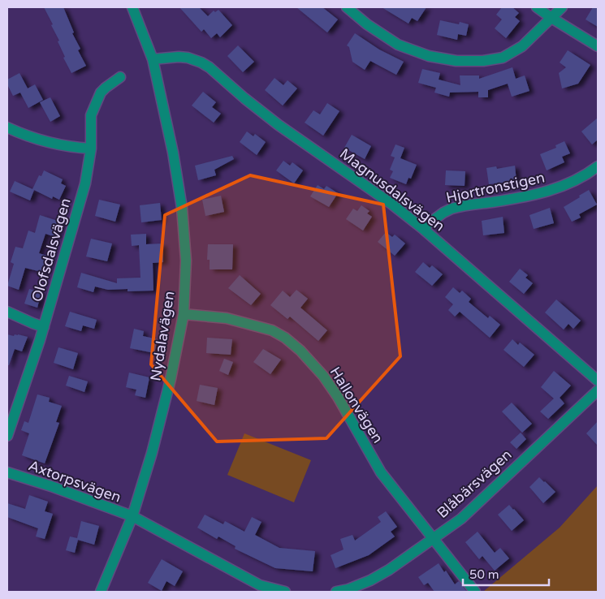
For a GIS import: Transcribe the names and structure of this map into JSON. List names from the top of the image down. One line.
{"streets":{"street":["Hjortronstigen","Magnusdalsvägen","Olofsdalsvägen","Nydalavägen","Hallonvägen","Axtorpsvägen","Blåbärsvägen"]},"crossings":[["Hjortronstigen","Magnusdalsvägen"],["Magnusdalsvägen","Nydalavägen"],["Nydalavägen","Hallonvägen"],["Nydalavägen","Axtorpsvägen"],["Hallonvägen","Blåbärsvägen"]],"scale_bar":"50 m"}
